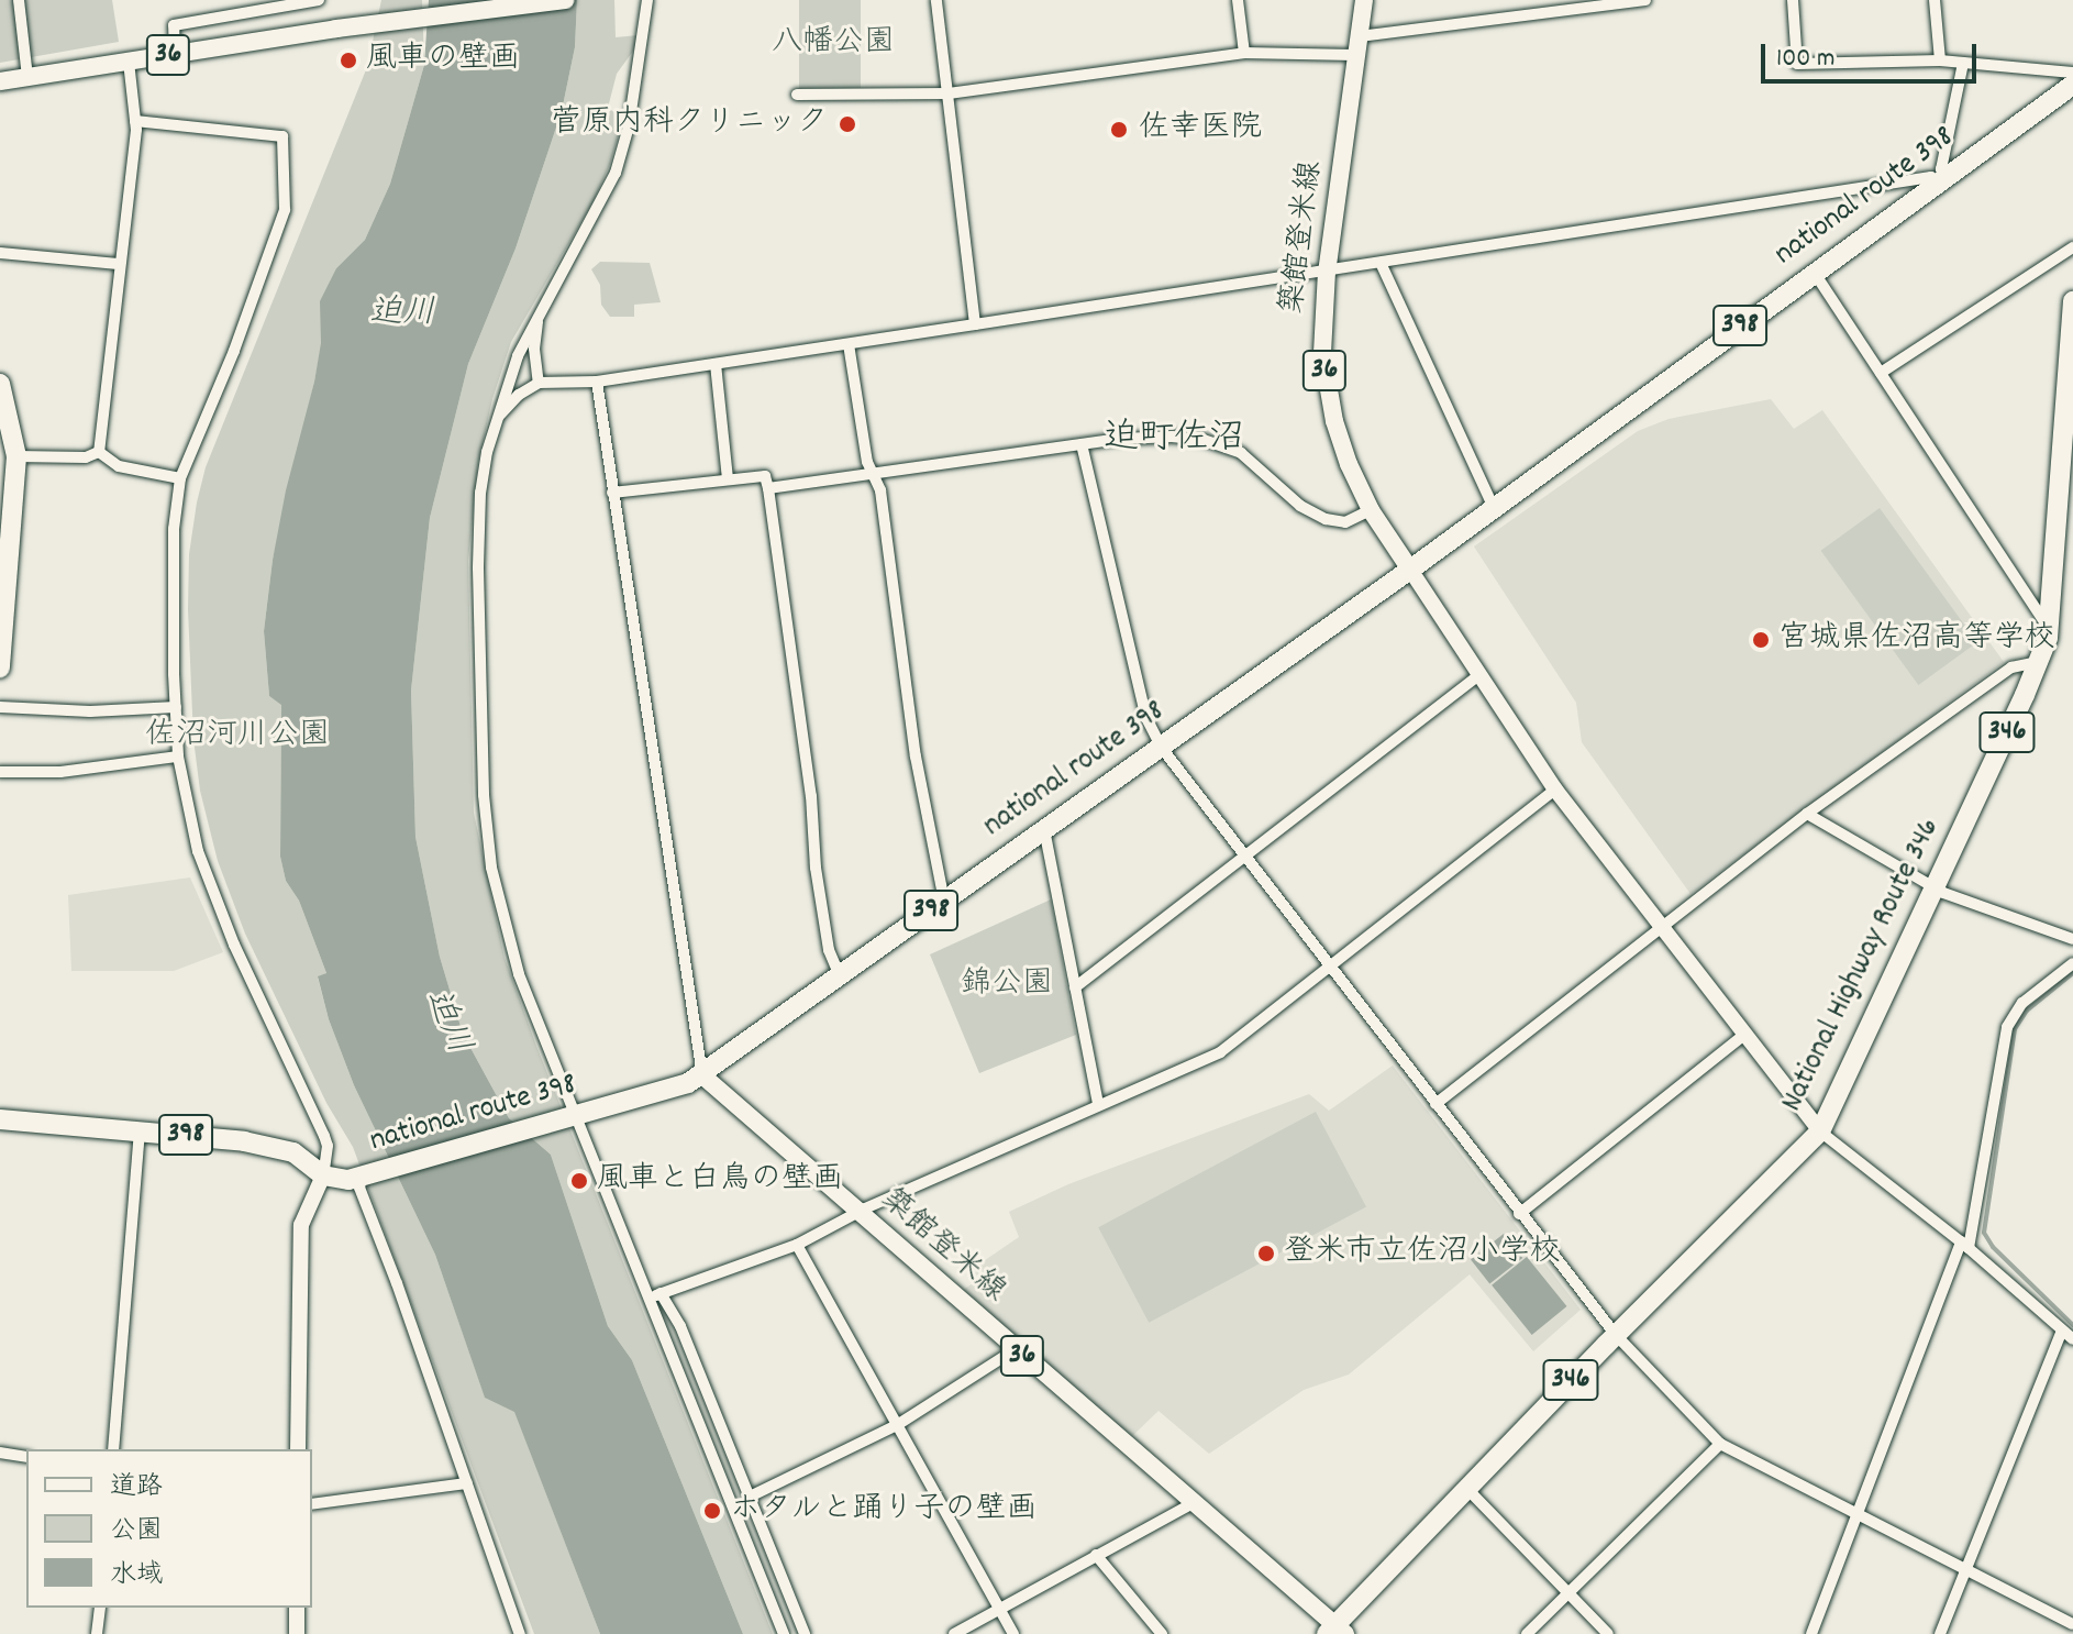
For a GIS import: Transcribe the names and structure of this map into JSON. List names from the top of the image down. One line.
{"streets":{"highway":["national route 398","398","346","National Highway Route 346"],"main road":["36","築館登米線"]},"crossings":[["national route 398","築館登米線"],["national route 398","398"],["築館登米線","National Highway Route 346"]],"districts":["迫町佐沼"],"water":["迫川"],"parks":["八幡公園","佐沼河川公園","錦公園"],"places":["風車の壁画","菅原内科クリニック","佐幸医院","宮城県佐沼高等学校","風車と白鳥の壁画","登米市立佐沼小学校","ホタルと踊り子の壁画"],"legend":["道路","公園","水域"],"scale_bar":"100 m"}
